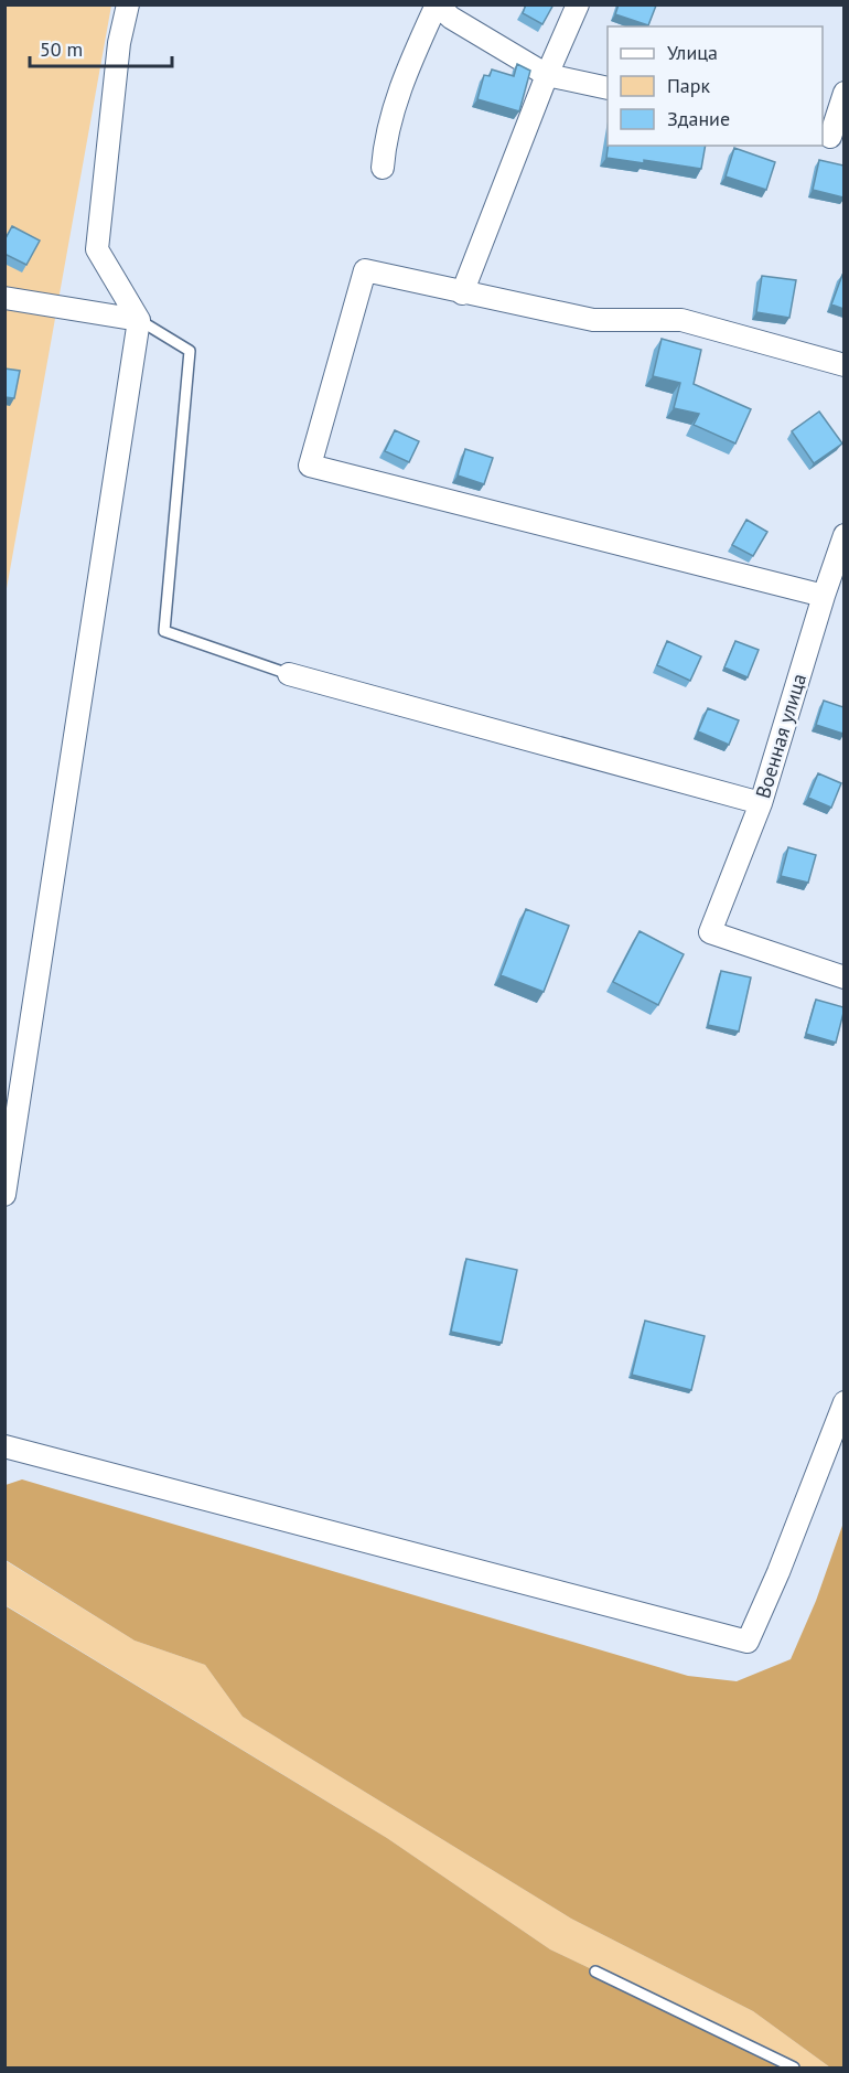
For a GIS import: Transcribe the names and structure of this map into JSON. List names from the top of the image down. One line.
{"streets":{"street":["Военная улица"]},"legend":["Улица","Парк","Здание"],"scale_bar":"50 m"}
